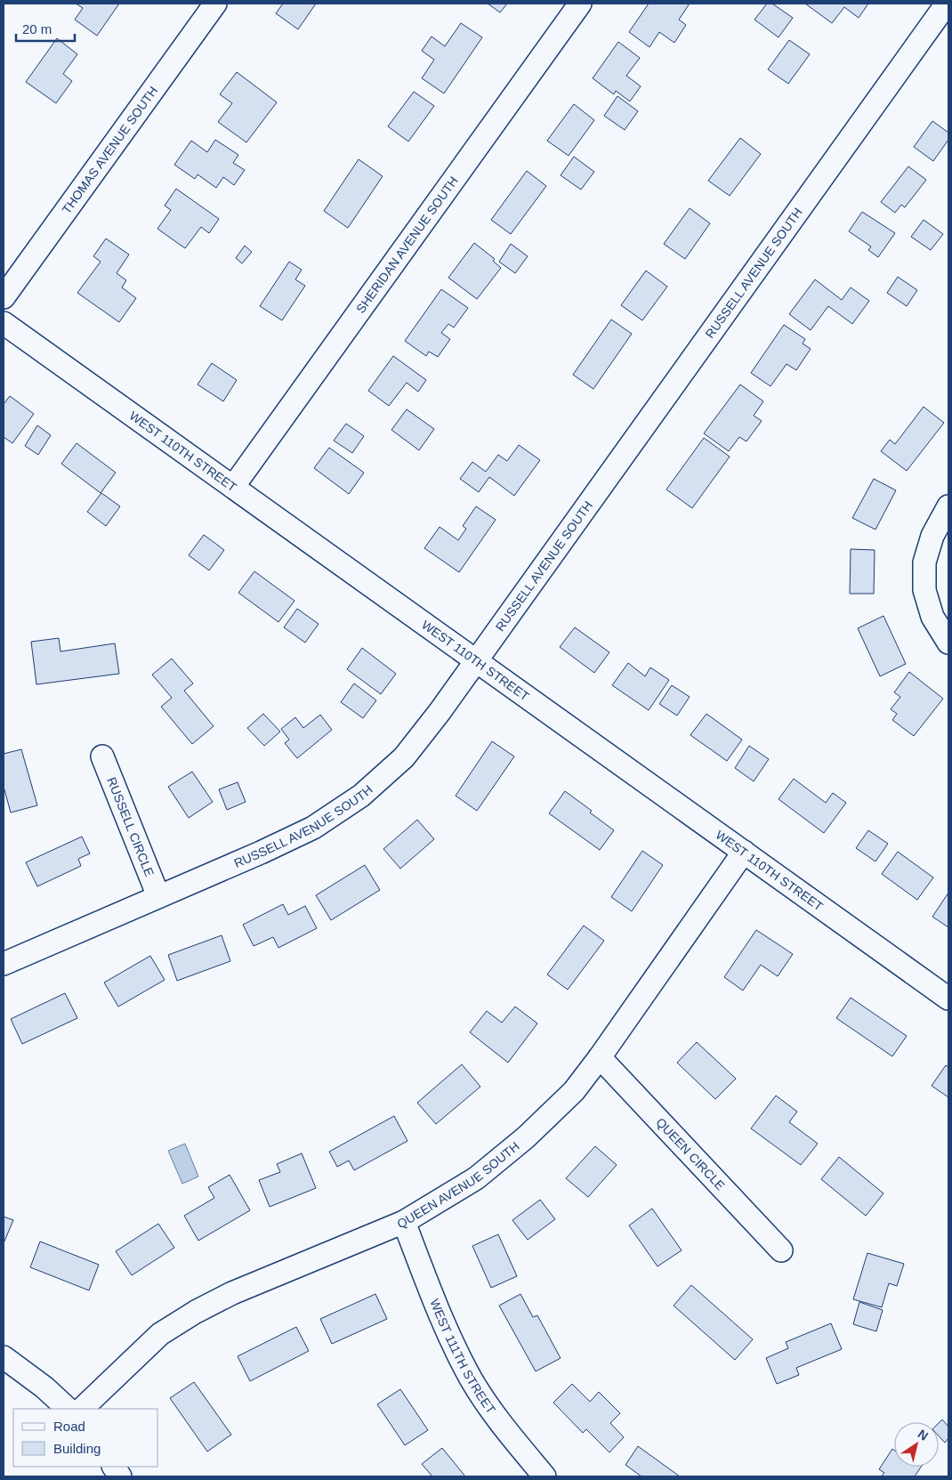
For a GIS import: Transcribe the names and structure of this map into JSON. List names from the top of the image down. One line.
{"streets":{"street":["THOMAS AVENUE SOUTH","SHERIDAN AVENUE SOUTH","RUSSELL AVENUE SOUTH","WEST 110TH STREET","RUSSELL CIRCLE","QUEEN CIRCLE","QUEEN AVENUE SOUTH","WEST 111TH STREET"]},"crossings":[["SHERIDAN AVENUE SOUTH","WEST 110TH STREET"],["RUSSELL AVENUE SOUTH","WEST 110TH STREET"],["RUSSELL AVENUE SOUTH","RUSSELL CIRCLE"],["WEST 110TH STREET","QUEEN AVENUE SOUTH"],["QUEEN CIRCLE","QUEEN AVENUE SOUTH"],["QUEEN AVENUE SOUTH","WEST 111TH STREET"]],"legend":["Road","Building"],"scale_bar":"20 m","north":"top right"}
